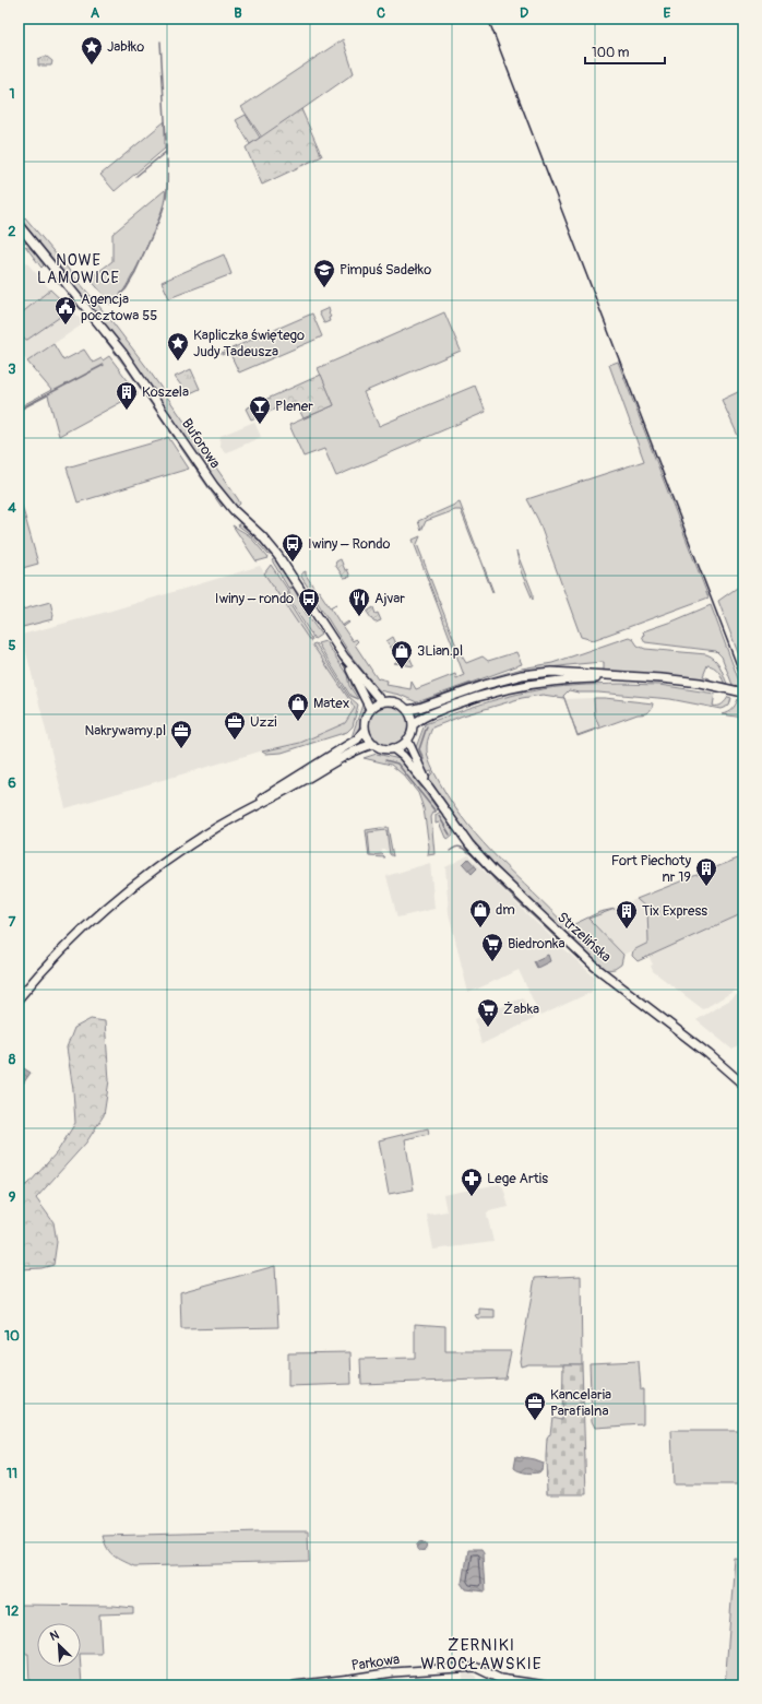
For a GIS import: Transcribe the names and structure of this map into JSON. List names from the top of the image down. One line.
{"streets":{"main road":["Buforowa","Strzelińska","Parkowa"]},"crossings":[["Buforowa","Strzelińska"]],"districts":["NOWE LAMOWICE","ŻERNIKI WROCŁAWSKIE"],"places":{"place":["Jabłko","Kapliczka świętego Judy Tadeusza"],"school or university":["Pimpuś Sadełko"],"public building":["Agencja pocztowa 55"],"building":["Koszela","Fort Piechoty nr 19","Tix Express"],"bar":["Plener"],"bus stop":["Iwiny – Rondo","Iwiny – rondo"],"restaurant":["Ajvar"],"shop":["3Lian.pl","Matex","dm"],"office":["Uzzi","Nakrywamy.pl","Kancelaria Parafialna"],"supermarket":["Biedronka","Żabka"],"pharmacy":["Lege Artis"]},"scale_bar":"100 m","north":"top left","grid":{"columns":["A","B","C","D","E"],"rows":["1","2","3","4","5","6","7","8","9","10","11","12"]}}
